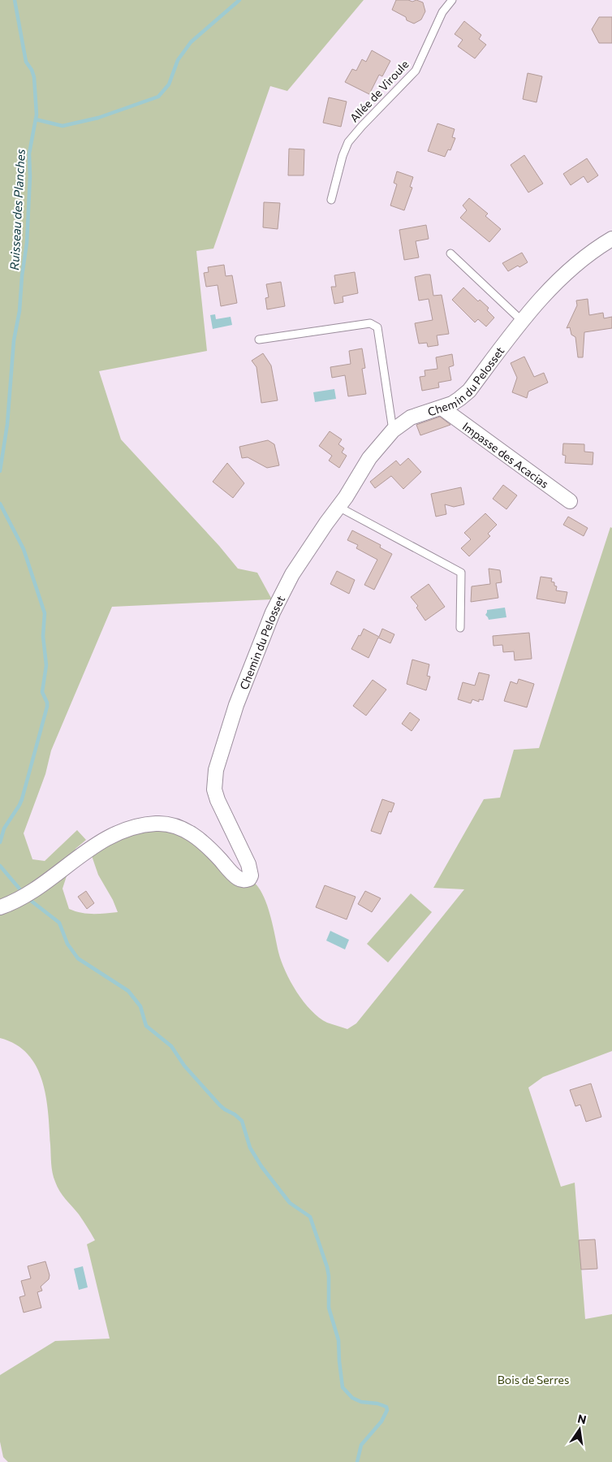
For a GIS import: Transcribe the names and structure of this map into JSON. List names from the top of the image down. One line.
{"streets":{"street":["Chemin du Pelosset","Impasse des Acacias"],"lane":["Allée de Viroule"]},"crossings":[["Chemin du Pelosset","Impasse des Acacias"]],"water":["Ruisseau des Planches"],"parks":["Bois de Serres"],"north":"top"}
